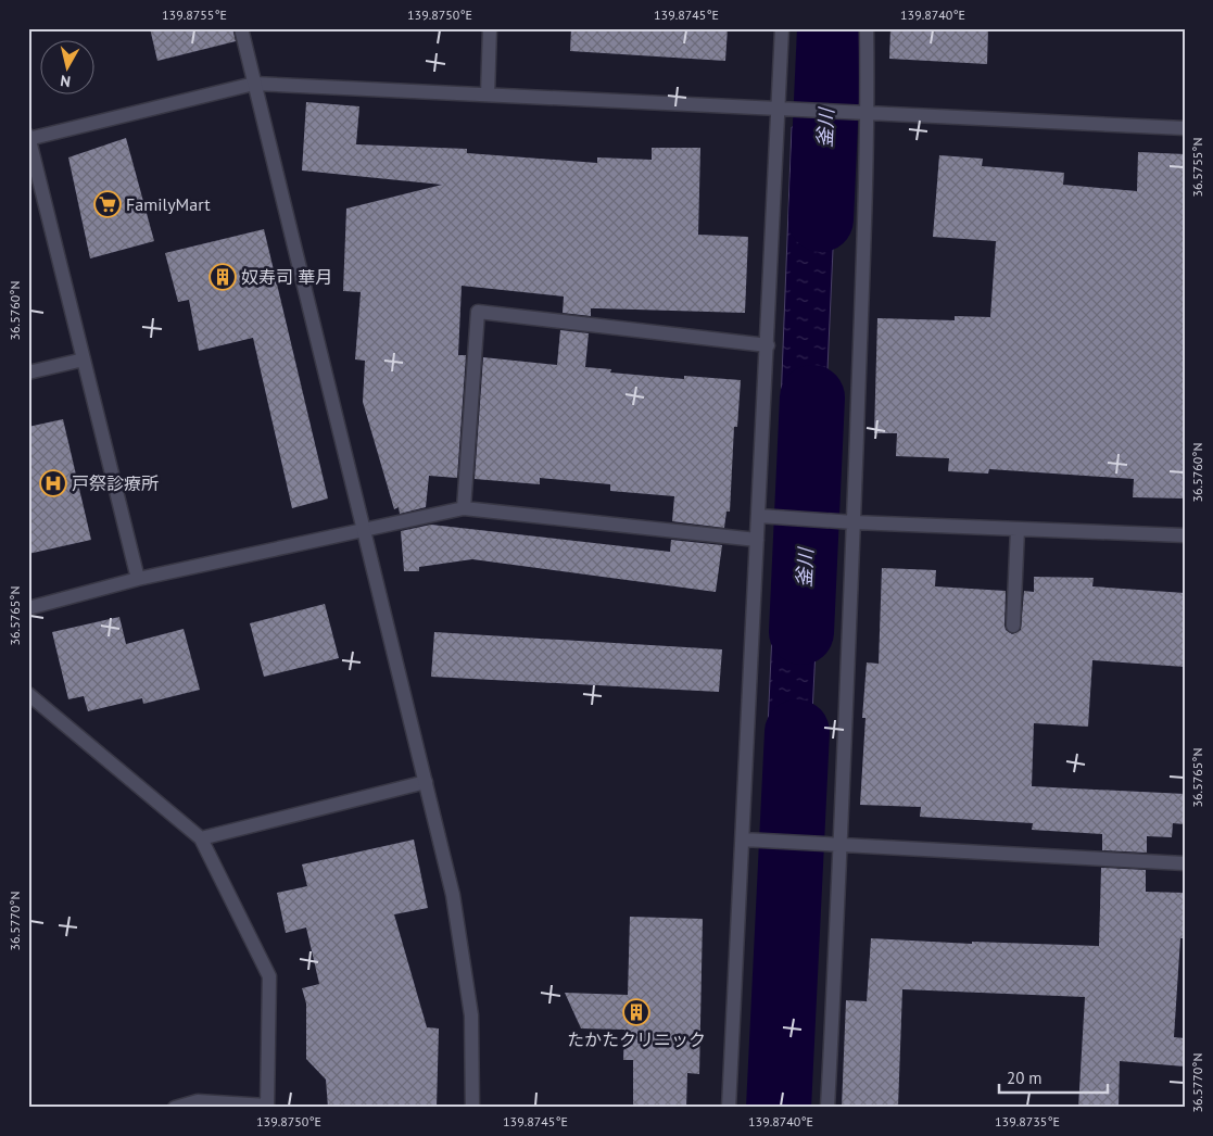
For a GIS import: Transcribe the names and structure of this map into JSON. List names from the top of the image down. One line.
{"water":["釜川"],"places":{"supermarket":["FamilyMart"],"building":["奴寿司 華月","たかたクリニック"],"hospital":["戸祭診療所"]},"scale_bar":"20 m","north":"bottom","coordinates":["139.8755°E","139.8750°E","139.8745°E","139.8740°E","36.5755°N","36.5760°N","36.5765°N","36.5770°N","139.8735°E"]}
